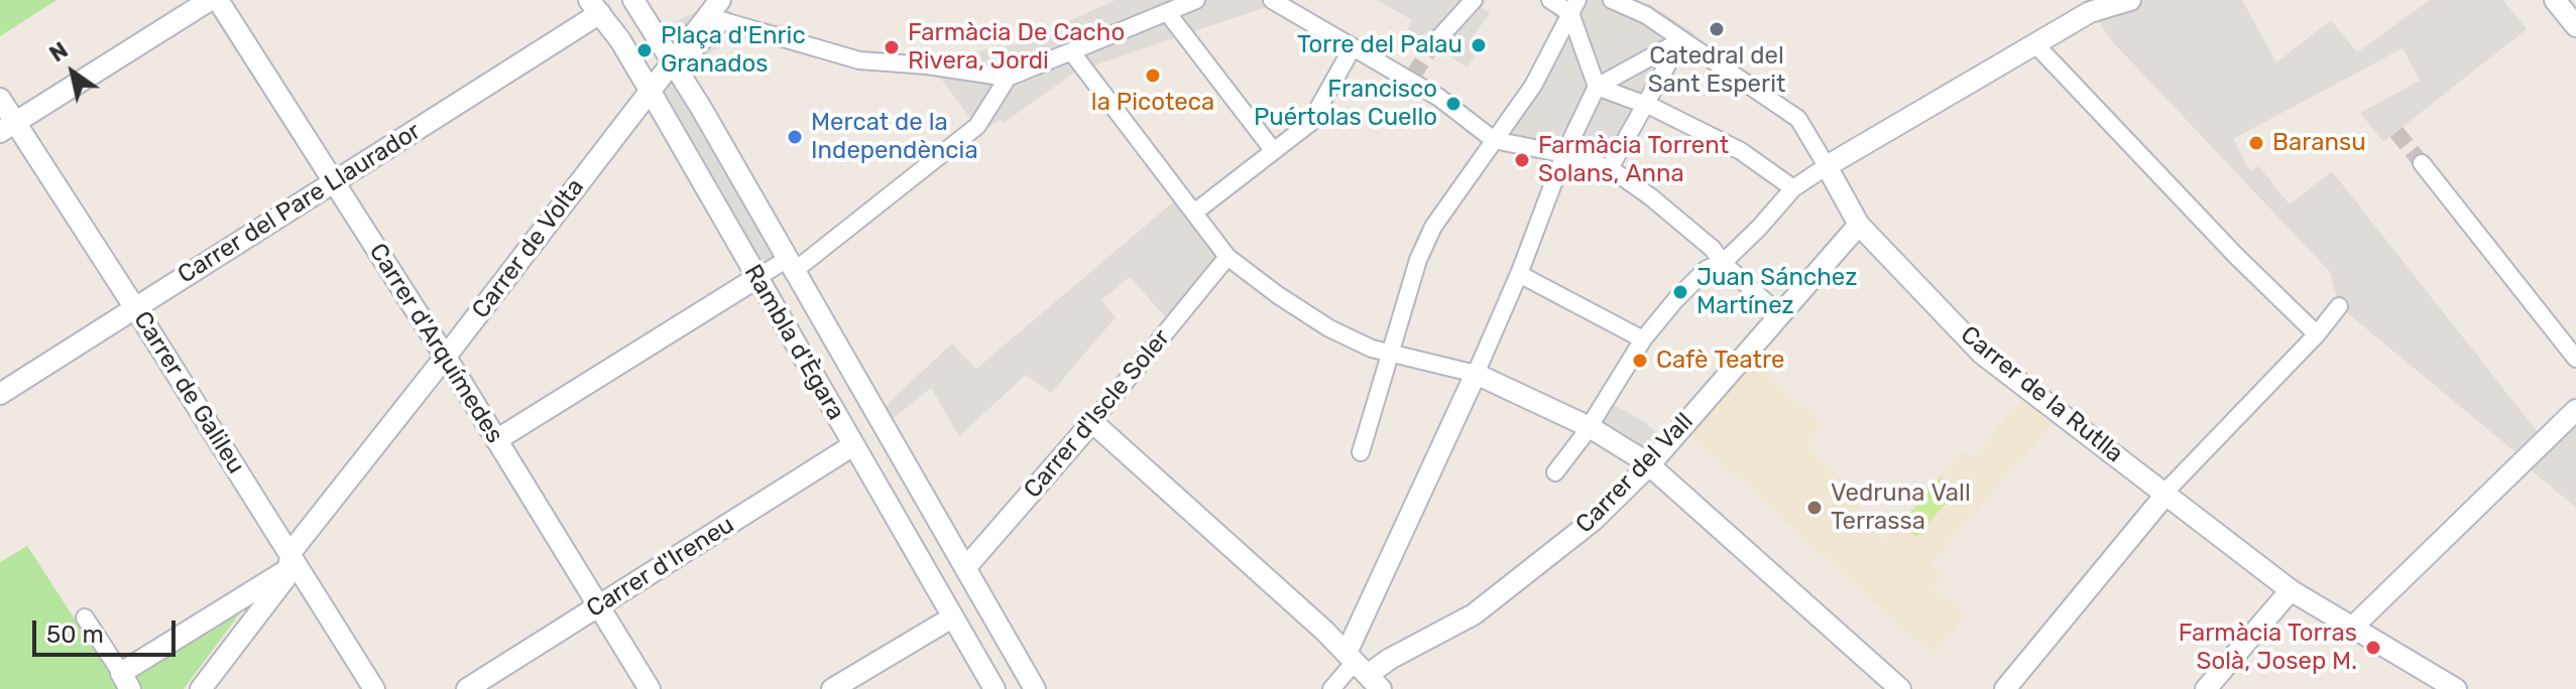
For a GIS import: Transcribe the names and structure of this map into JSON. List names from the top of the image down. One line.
{"streets":{"street":["Carrer del Pare Llaurador","Carrer de Volta","Rambla d'Ègara","Carrer d'Arquímedes","Carrer de Galileu","Carrer de la Rutlla","Carrer d'Iscle Soler","Carrer del Vall","Carrer d'Ireneu"]},"crossings":[["Carrer del Pare Llaurador","Rambla d'Ègara"],["Carrer del Pare Llaurador","Carrer d'Arquímedes"],["Carrer del Pare Llaurador","Carrer de Galileu"],["Carrer de Volta","Rambla d'Ègara"],["Carrer de Volta","Carrer d'Arquímedes"],["Carrer de Volta","Carrer de Galileu"],["Rambla d'Ègara","Carrer d'Iscle Soler"],["Rambla d'Ègara","Carrer d'Ireneu"],["Carrer d'Arquímedes","Carrer d'Ireneu"],["Carrer de la Rutlla","Carrer del Vall"]],"places":["Catedral del Sant Esperit","Torre del Palau","Farmàcia De Cacho Rivera, Jordi","Plaça d'Enric Granados","la Picoteca","Francisco Puértolas Cuello","Mercat de la Independència","Baransu","Farmàcia Torrent Solans, Anna","Juan Sánchez Martínez","Cafè Teatre","Vedruna Vall Terrassa","Farmàcia Torras Solà, Josep M."],"scale_bar":"50 m","north":"top left"}
